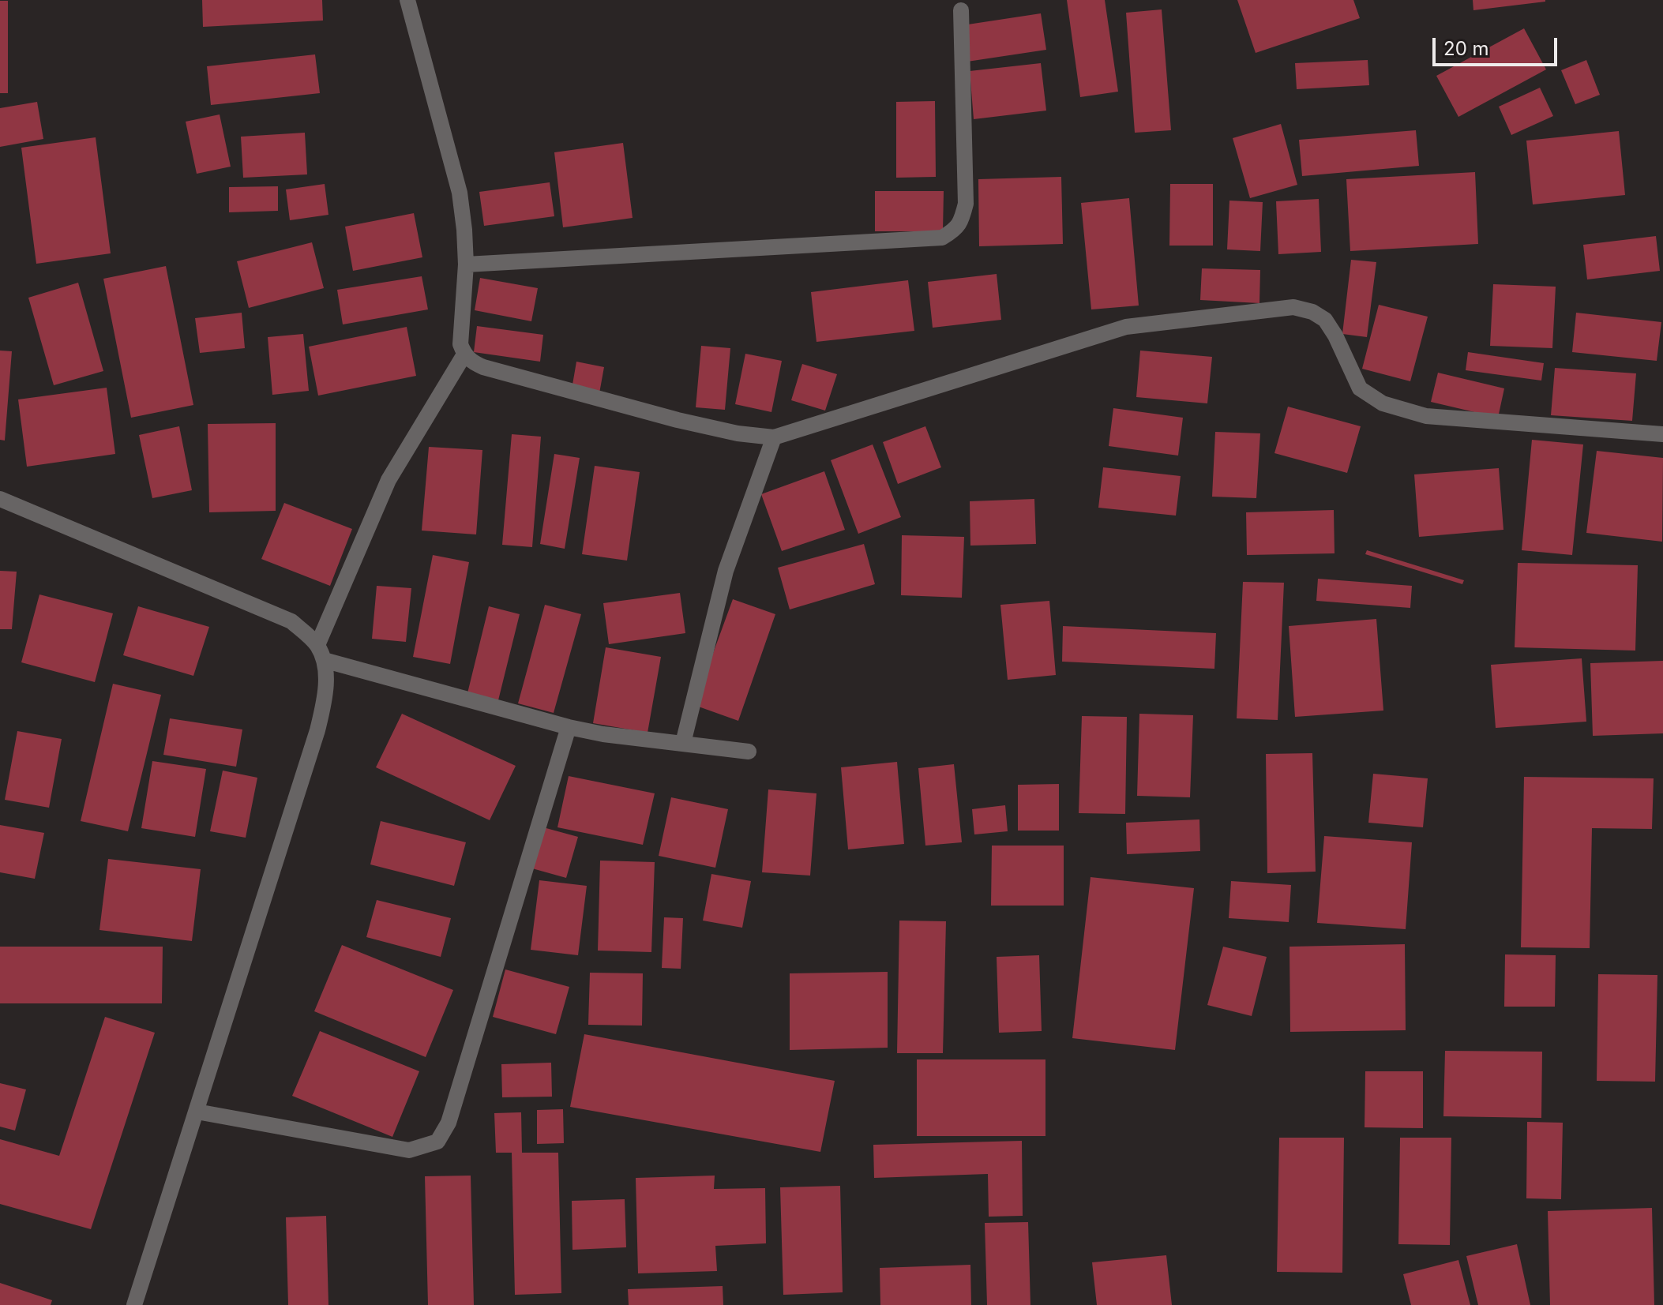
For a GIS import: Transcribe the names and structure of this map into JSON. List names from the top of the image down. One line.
{"scale_bar":"20 m"}
